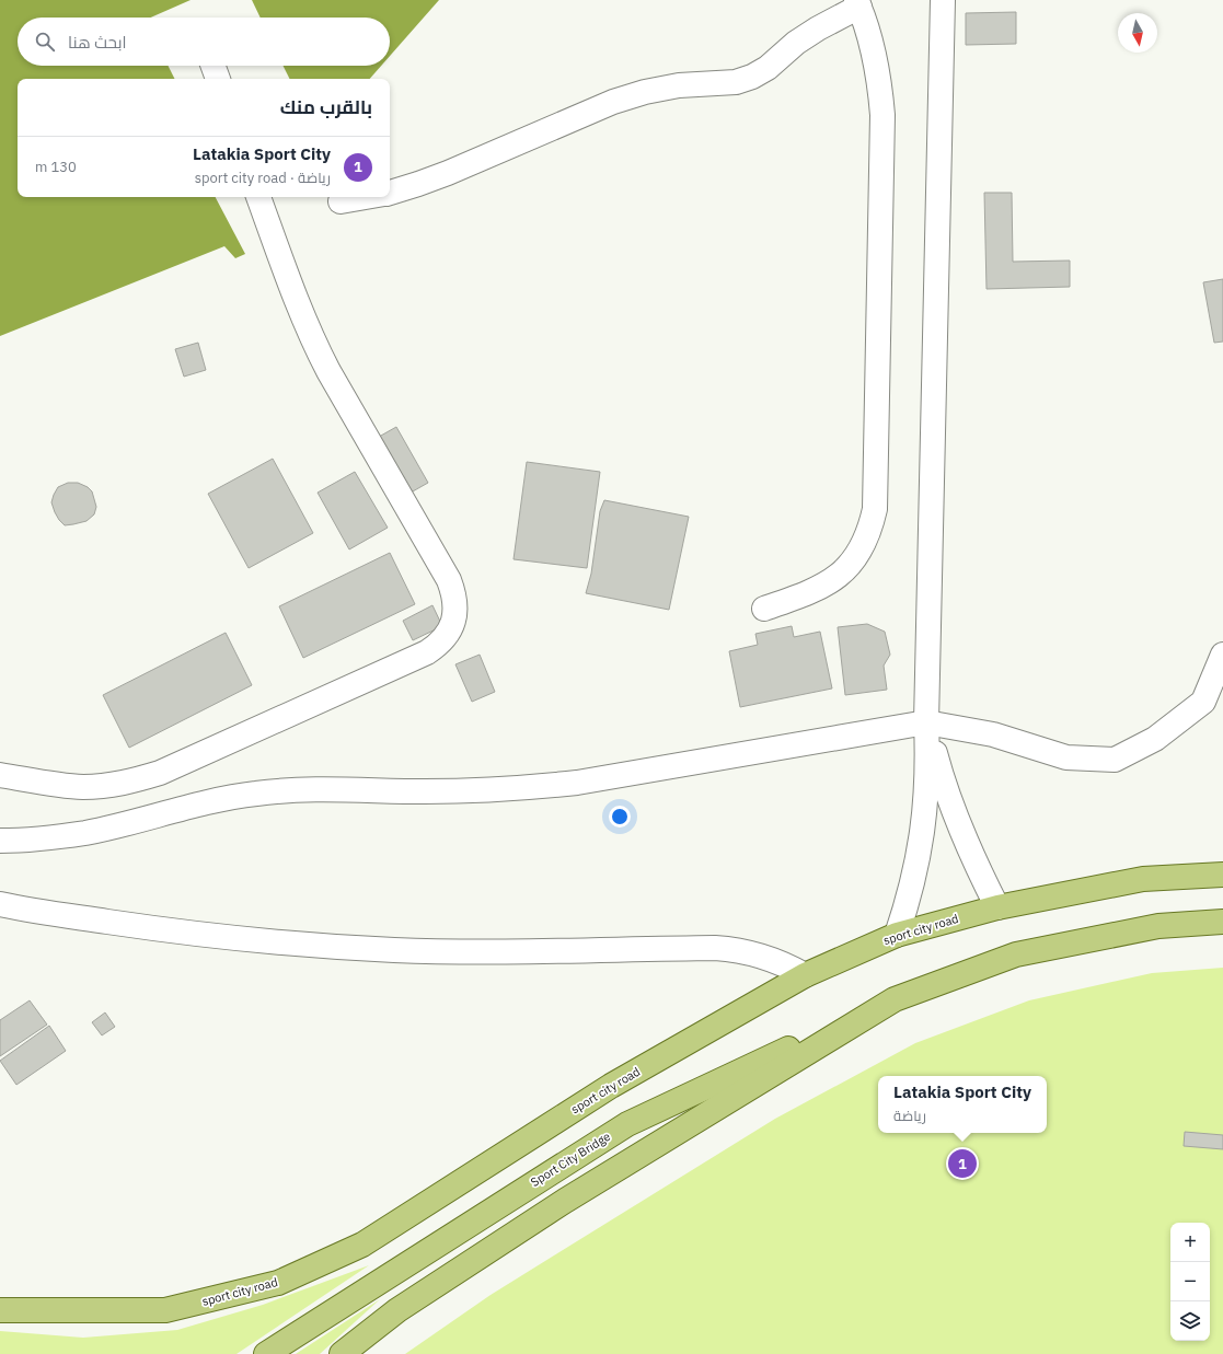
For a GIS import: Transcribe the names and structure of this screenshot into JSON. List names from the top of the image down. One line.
{"streets":{"main road":["sport city road","Sport City Bridge"]},"north":"bottom","page":{"search":"ابحث هنا","heading":"بالقرب منك","list":[{"mark":"1","name":"Latakia Sport City","note":"رياضة · sport city road","value":"130 m"}],"popup":["Latakia Sport City","رياضة"],"pins":"1","map_buttons":["+","−"]}}
